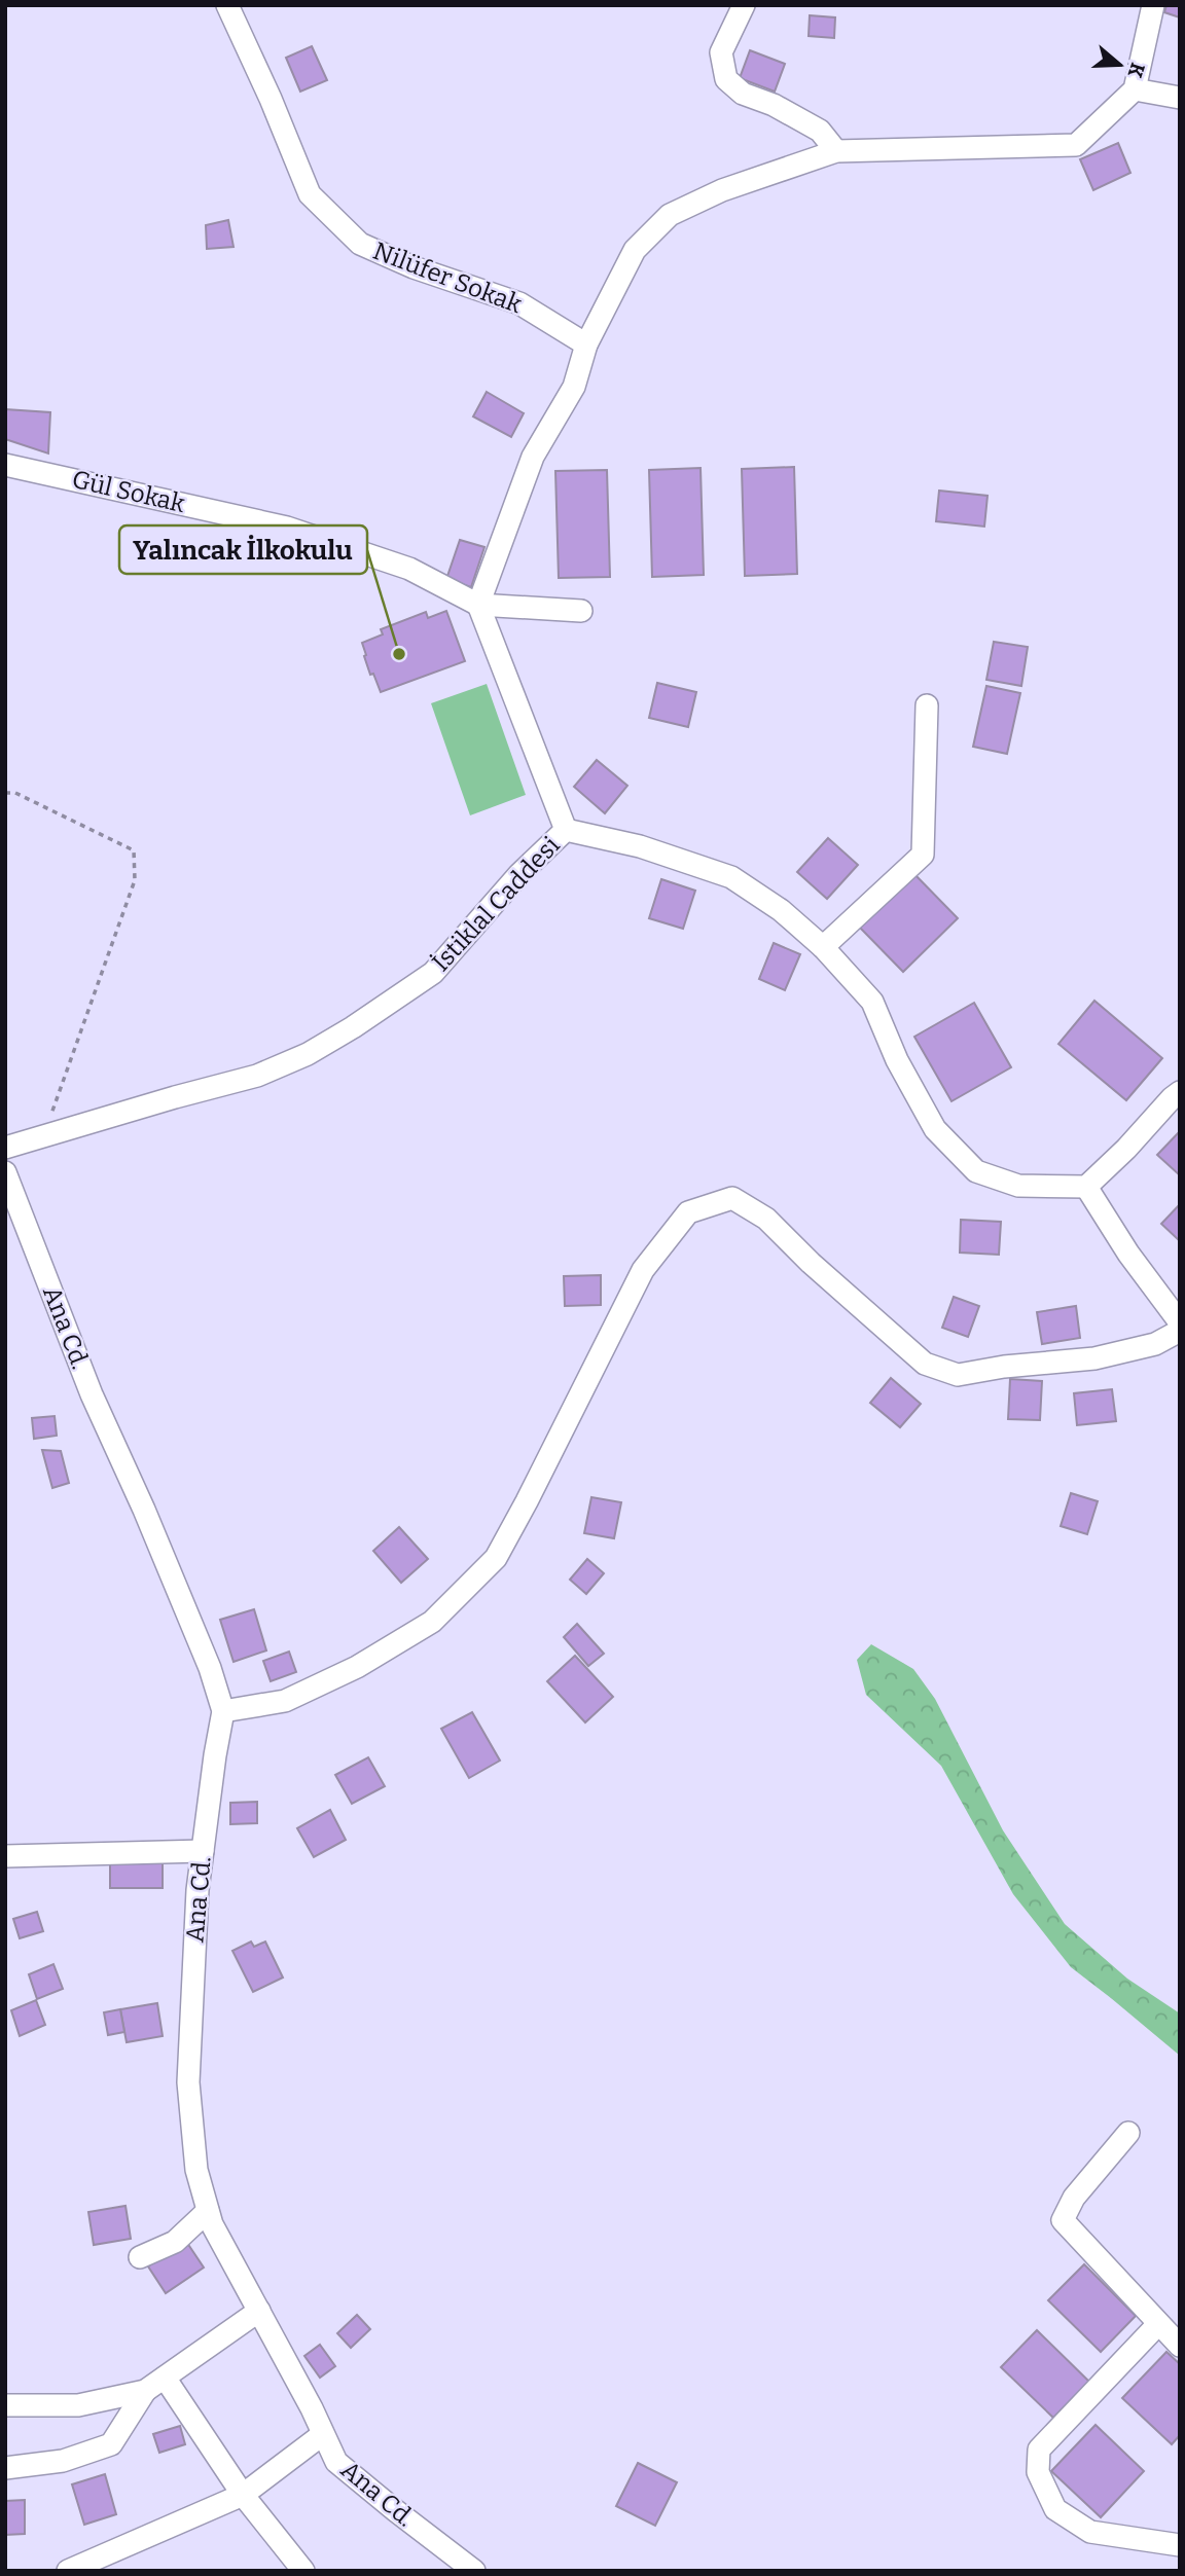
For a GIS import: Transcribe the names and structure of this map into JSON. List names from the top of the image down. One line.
{"streets":{"street":["Nilüfer Sokak","Gül Sokak","İstiklal Caddesi","Ana Cd."]},"places":["Yalıncak İlkokulu"],"north":"right"}
